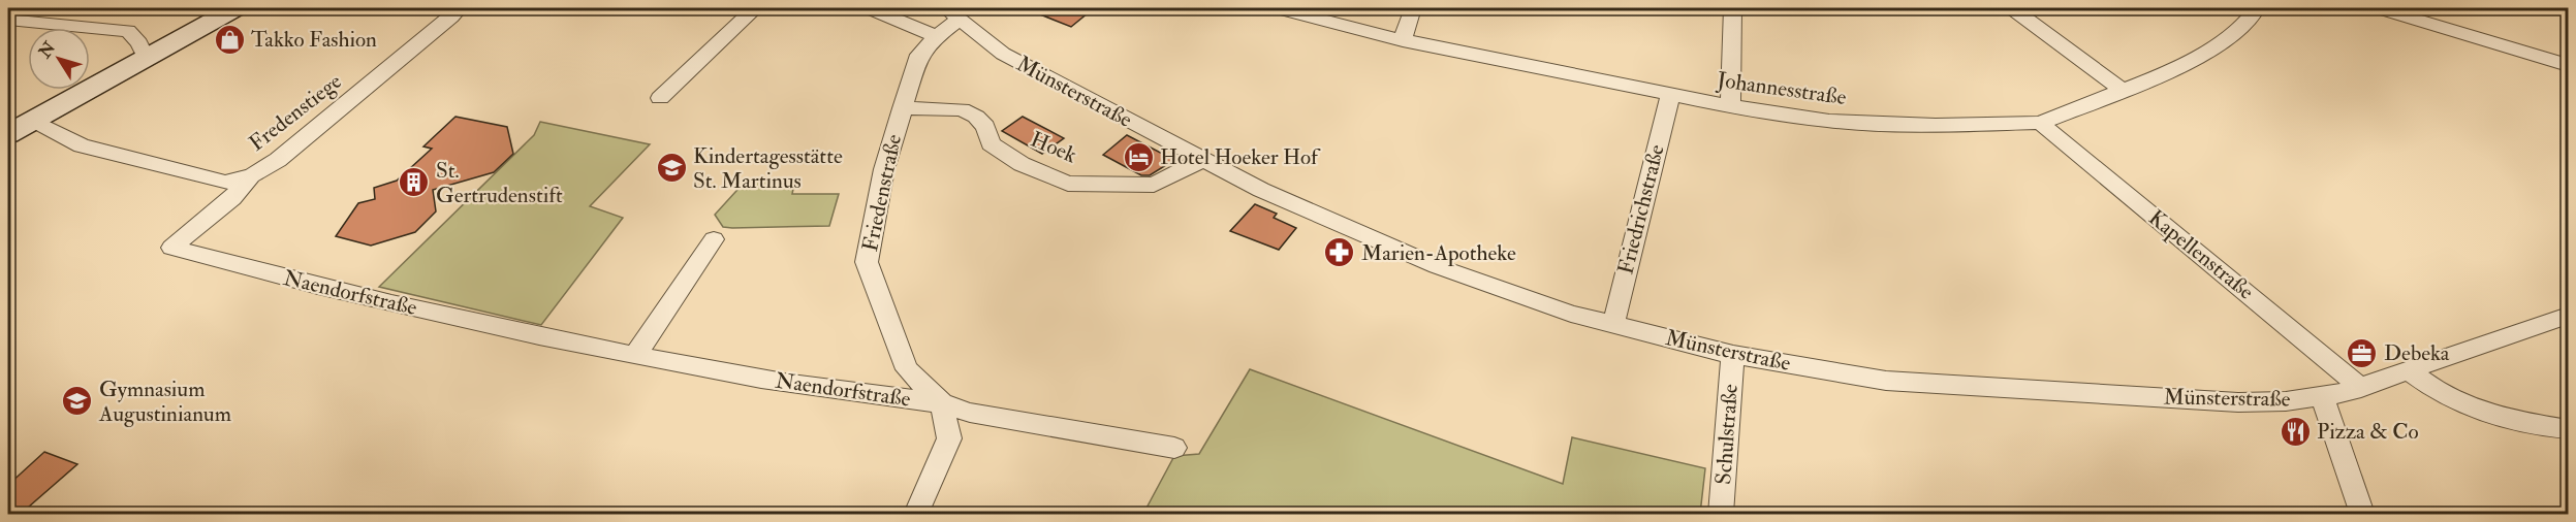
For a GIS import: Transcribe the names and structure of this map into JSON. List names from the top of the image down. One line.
{"streets":{"street":["Johannesstraße","Münsterstraße","Fredenstiege","Hoek","Friedenstraße","Friedrichstraße","Kapellenstraße","Naendorfstraße","Schulstraße"]},"crossings":[["Johannesstraße","Friedrichstraße"],["Johannesstraße","Kapellenstraße"],["Münsterstraße","Hoek"],["Münsterstraße","Friedenstraße"],["Münsterstraße","Friedrichstraße"],["Münsterstraße","Kapellenstraße"],["Münsterstraße","Schulstraße"],["Fredenstiege","Naendorfstraße"],["Hoek","Friedenstraße"],["Friedenstraße","Naendorfstraße"]],"places":{"shop":["Takko Fashion"],"hotel":["Hotel Hoeker Hof"],"school or university":["Kindertagesstätte St. Martinus","Gymnasium Augustinianum"],"building":["St. Gertrudenstift"],"pharmacy":["Marien-Apotheke"],"office":["Debeka"],"restaurant":["Pizza & Co"]},"north":"top left"}
